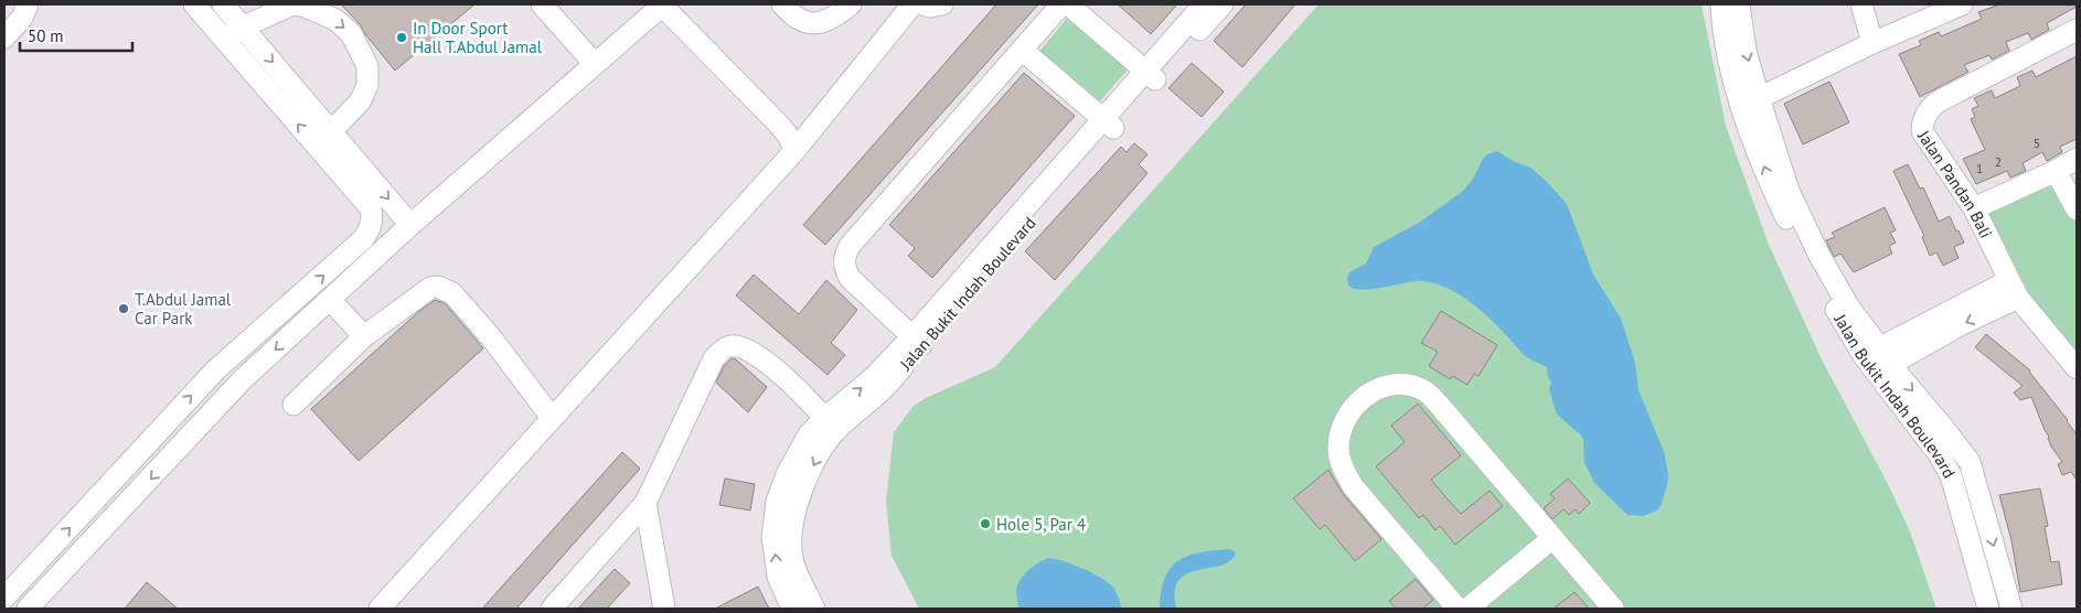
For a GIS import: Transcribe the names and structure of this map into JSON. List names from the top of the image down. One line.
{"streets":{"street":["Jalan Pandan Bali","Jalan Bukit Indah Boulevard"]},"places":["In Door Sport Hall T.Abdul Jamal","T.Abdul Jamal Car Park","Hole 5, Par 4"],"house_numbers":["5","2","1"],"scale_bar":"50 m"}
